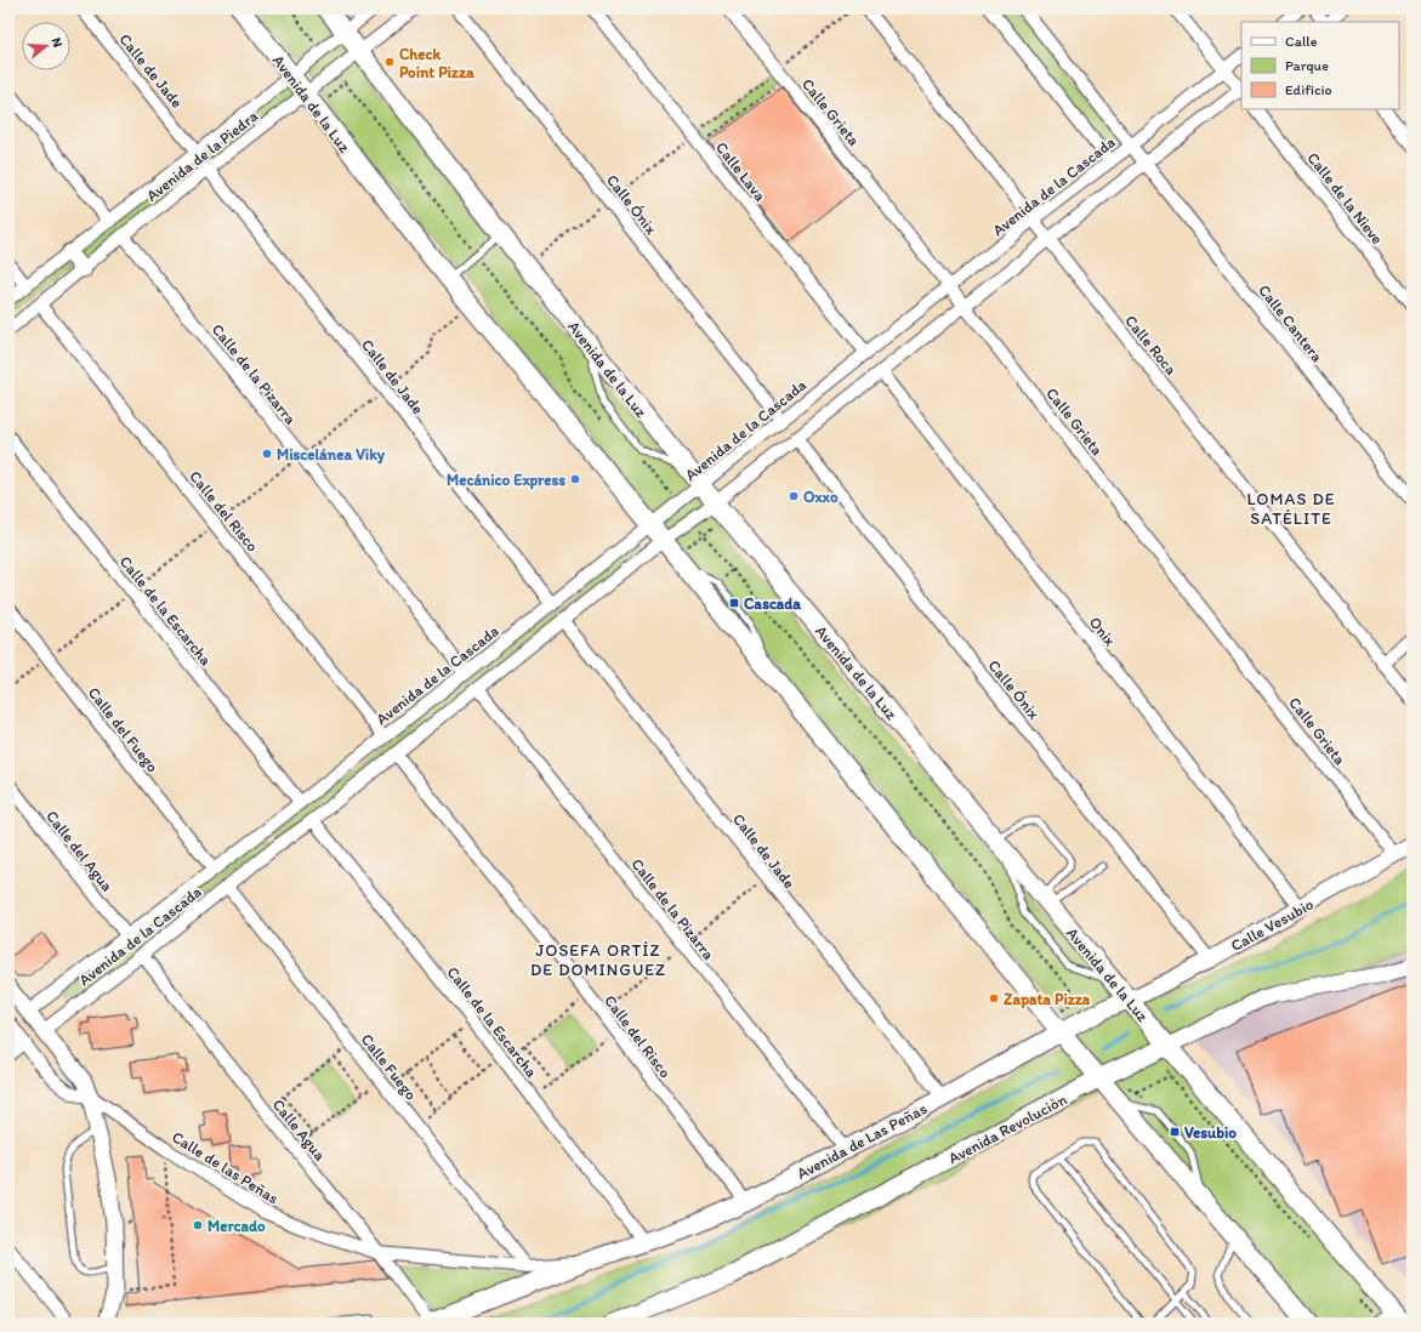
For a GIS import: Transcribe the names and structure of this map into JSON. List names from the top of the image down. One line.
{"streets":{"main road":["Avenida de la Luz","Avenida Revolución","Avenida de Las Peñas"],"street":["Calle de Jade","Calle Grieta","Avenida de la Piedra","Calle Lava","Avenida de la Cascada","Calle de la Nieve","Calle Ónix","Calle Cantera","Calle Roca","Calle de la Pizarra","Calle del Risco","Calle de la Escarcha","Onix","Calle del Fuego","Calle del Agua","Calle Vesubio","Calle Fuego","Calle Agua","Calle de las Peñas"]},"crossings":[["Calle de Jade","Avenida de la Piedra"],["Calle de Jade","Avenida de la Cascada"],["Calle de Jade","Avenida de Las Peñas"],["Avenida de la Luz","Avenida de la Piedra"],["Avenida de la Luz","Avenida de la Cascada"],["Avenida de la Luz","Calle Vesubio"],["Avenida de la Luz","Avenida Revolución"],["Avenida de la Luz","Avenida de Las Peñas"],["Calle Grieta","Avenida de la Cascada"],["Calle Grieta","Calle Vesubio"],["Avenida de la Piedra","Calle de la Pizarra"],["Avenida de la Piedra","Calle del Risco"],["Calle Lava","Avenida de la Cascada"],["Avenida de la Cascada","Calle Ónix"],["Avenida de la Cascada","Calle Cantera"],["Avenida de la Cascada","Calle Roca"],["Avenida de la Cascada","Calle de la Pizarra"],["Avenida de la Cascada","Calle del Risco"],["Avenida de la Cascada","Calle de la Escarcha"],["Avenida de la Cascada","Onix"],["Avenida de la Cascada","Calle del Fuego"],["Avenida de la Cascada","Calle del Agua"],["Avenida de la Cascada","Calle Fuego"],["Avenida de la Cascada","Calle Agua"],["Calle Ónix","Calle Vesubio"],["Calle de la Pizarra","Avenida de Las Peñas"],["Calle del Risco","Avenida de Las Peñas"],["Calle de la Escarcha","Avenida de Las Peñas"],["Onix","Calle Vesubio"],["Calle Vesubio","Avenida de Las Peñas"],["Calle Fuego","Calle de las Peñas"],["Calle Agua","Avenida de Las Peñas"],["Calle Agua","Calle de las Peñas"],["Avenida de Las Peñas","Calle de las Peñas"]],"districts":["LOMAS DE SATÉLITE","JOSEFA ORTÍZ DE DOMINGUEZ"],"places":{"other":["Check Point Pizza","Miscelánea Viky","Mecánico Express","Oxxo","Zapata Pizza","Mercado"],"transit":["Cascada","Vesubio"]},"legend":["Calle","Parque","Edificio"],"north":"right"}
